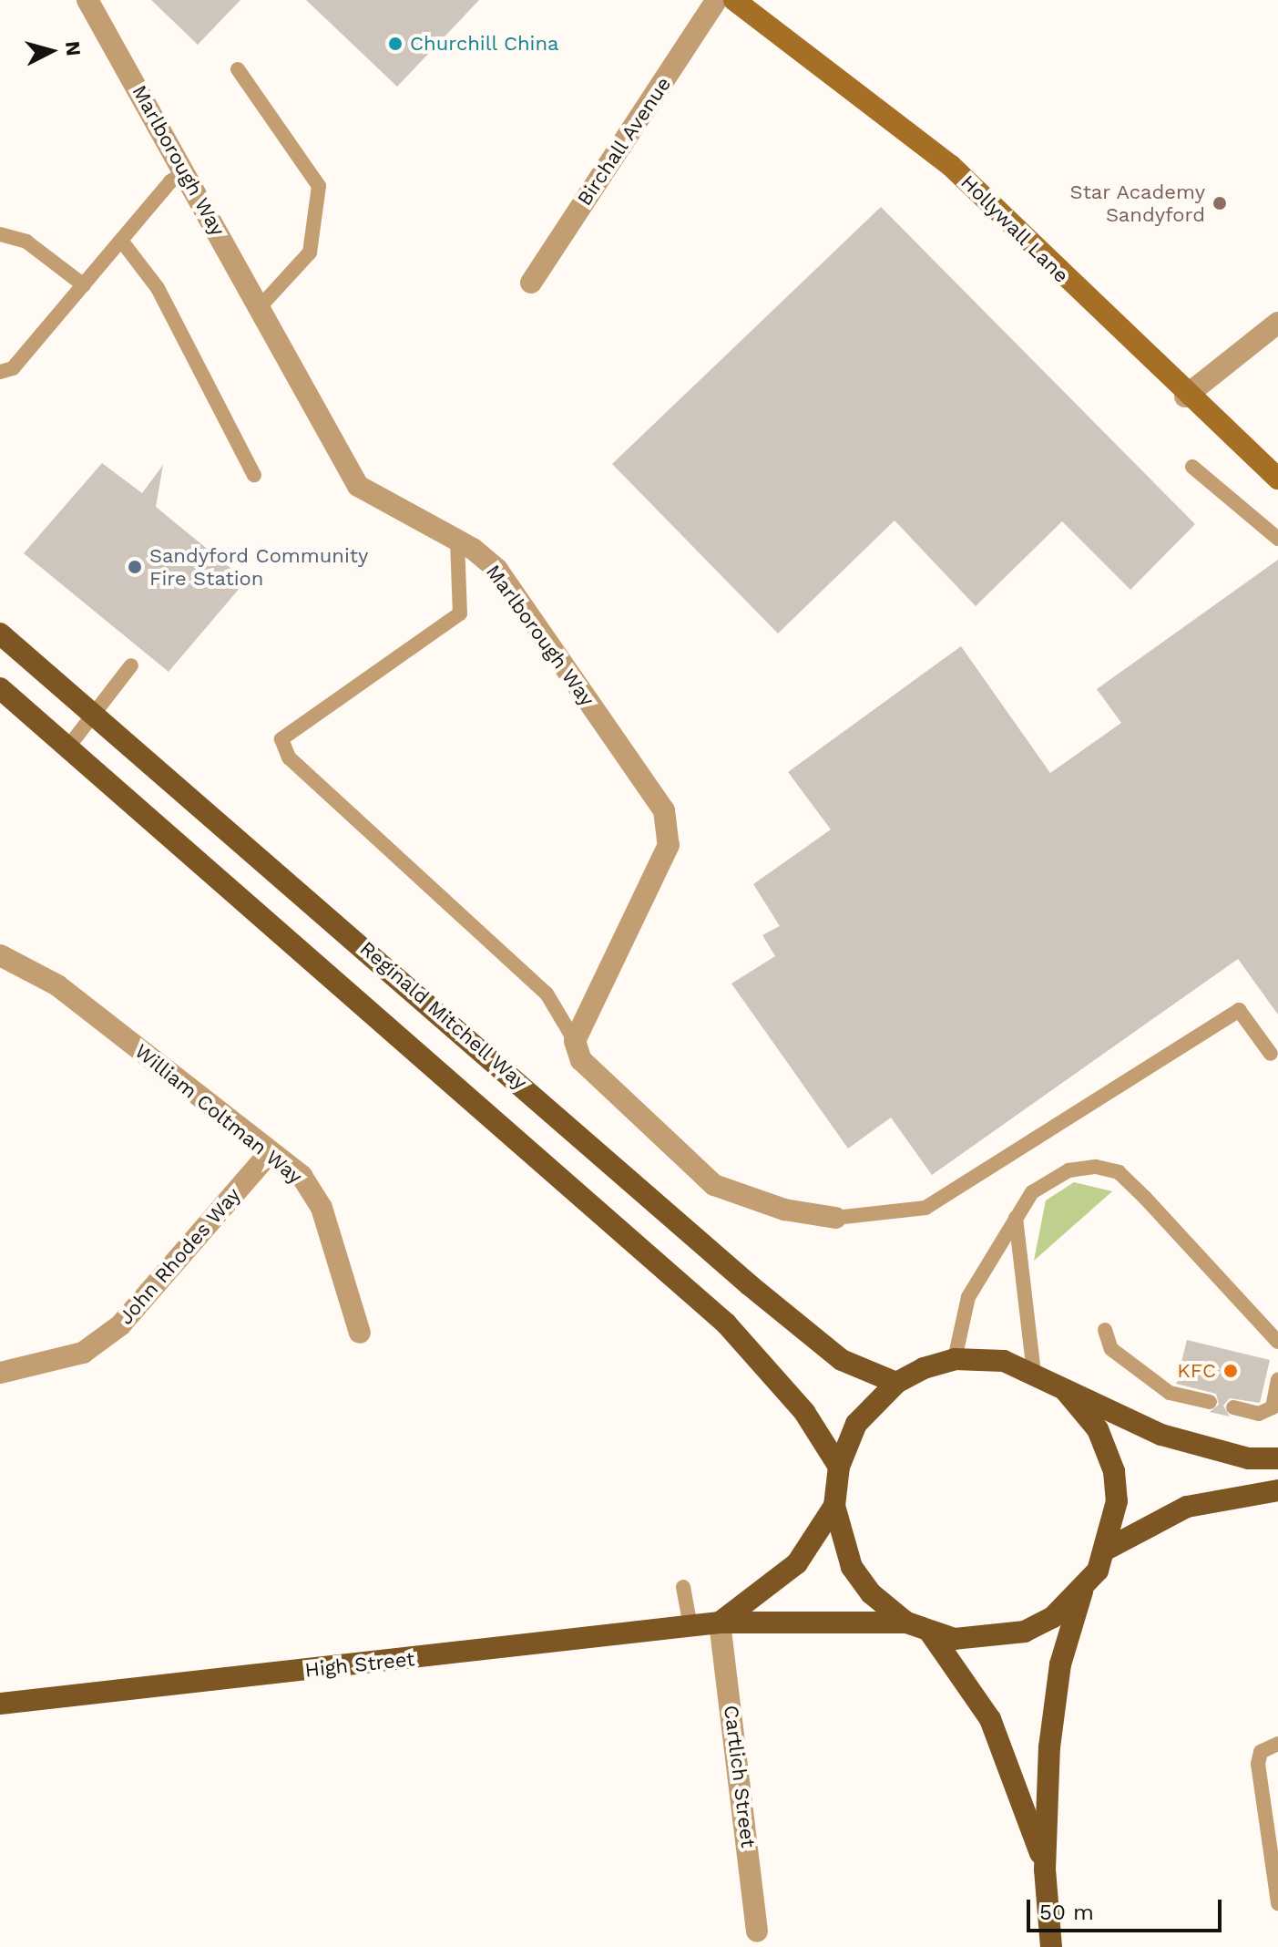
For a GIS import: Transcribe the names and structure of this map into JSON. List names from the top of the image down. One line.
{"streets":{"main road":["Reginald Mitchell Way","High Street"],"street":["Birchall Avenue","Marlborough Way","Hollywall Lane","William Coltman Way","John Rhodes Way","Cartlich Street"]},"crossings":[["William Coltman Way","John Rhodes Way"],["High Street","Cartlich Street"]],"places":["Churchill China","Star Academy Sandyford","Sandyford Community Fire Station","KFC"],"scale_bar":"50 m","north":"right"}
